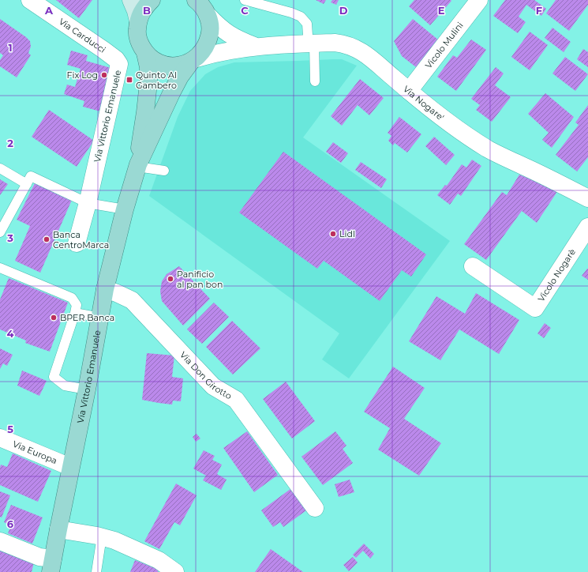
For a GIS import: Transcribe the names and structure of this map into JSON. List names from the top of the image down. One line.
{"streets":{"main road":["Via Vittorio Emanuele"],"street":["Via Carducci","Vicolo Mulini","Via Nogare'","Vicolo Nogarè","Via Don Girotto","Via Europa"]},"crossings":[["Via Carducci","Via Vittorio Emanuele"],["Vicolo Mulini","Via Nogare'"],["Via Nogare'","Via Vittorio Emanuele"],["Via Vittorio Emanuele","Via Don Girotto"],["Via Vittorio Emanuele","Via Europa"]],"places":{"other":["Fix Log","Lidl","Banca CentroMarca","Panificio al pan bon","BPER Banca"],"transit":["Quinto Al Gambero"]},"grid":{"columns":["A","B","C","D","E","F"],"rows":["1","2","3","4","5","6"]}}
